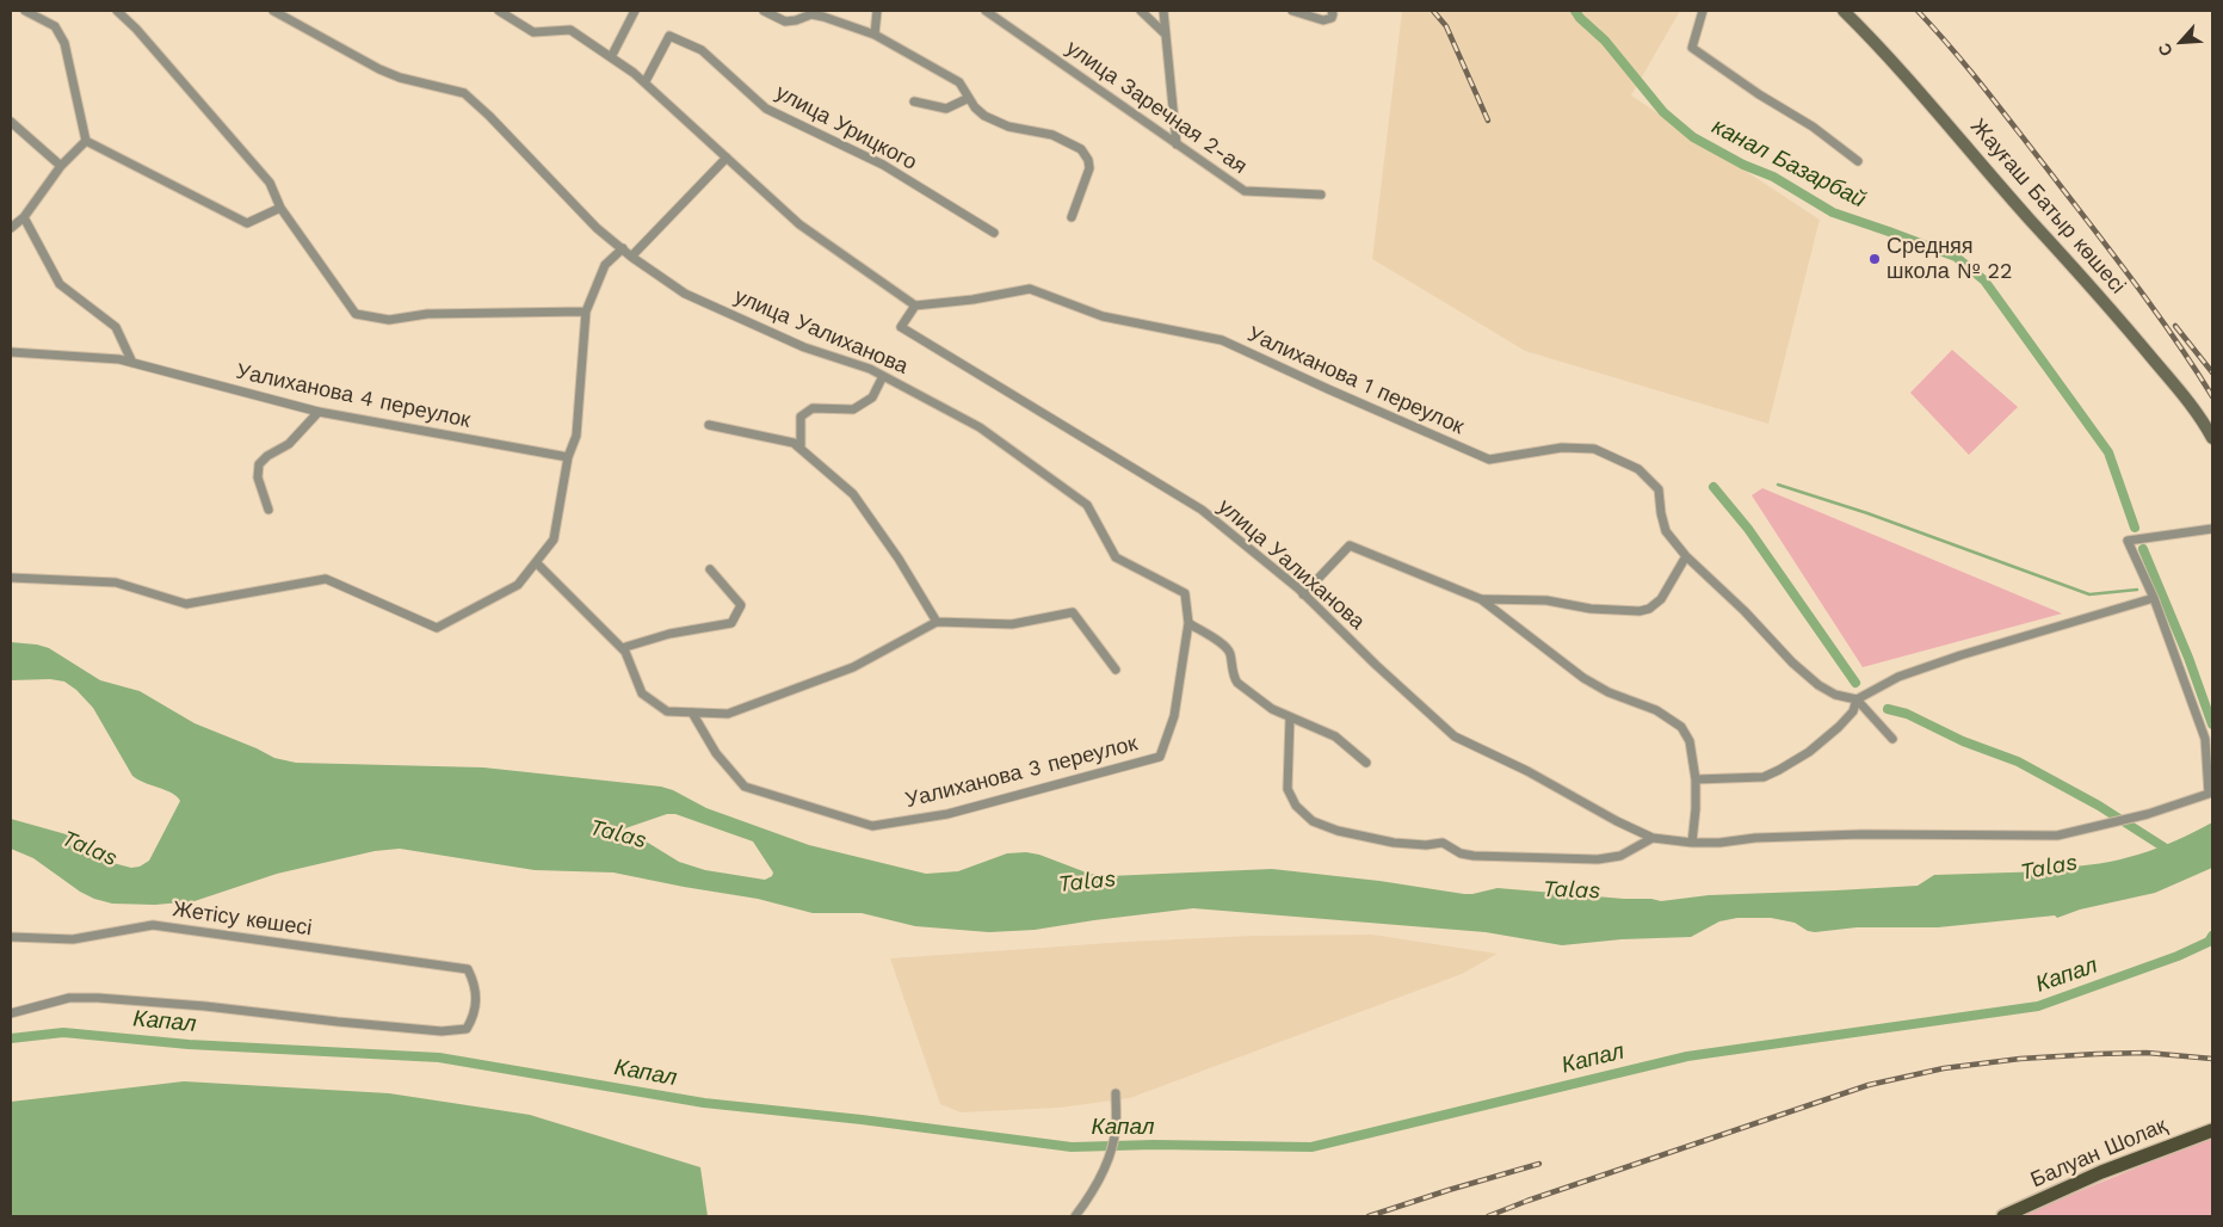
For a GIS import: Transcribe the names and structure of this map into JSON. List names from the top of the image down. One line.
{"streets":{"main road":["Жауғаш Батыр көшесі","Балуан Шолақ"],"street":["улица Заречная 2-ая","улица Урицкого","улица Уалиханова","Уалиханова 1 переулок","Уалиханова 4 переулок","Уалиханова 3 переулок","Жетісу көшесі"]},"crossings":[["улица Уалиханова","Уалиханова 1 переулок"],["улица Уалиханова","Уалиханова 3 переулок"]],"water":["канал Базарбай","Talas","Капал"],"places":["Средняя школа № 22"],"north":"bottom left"}
